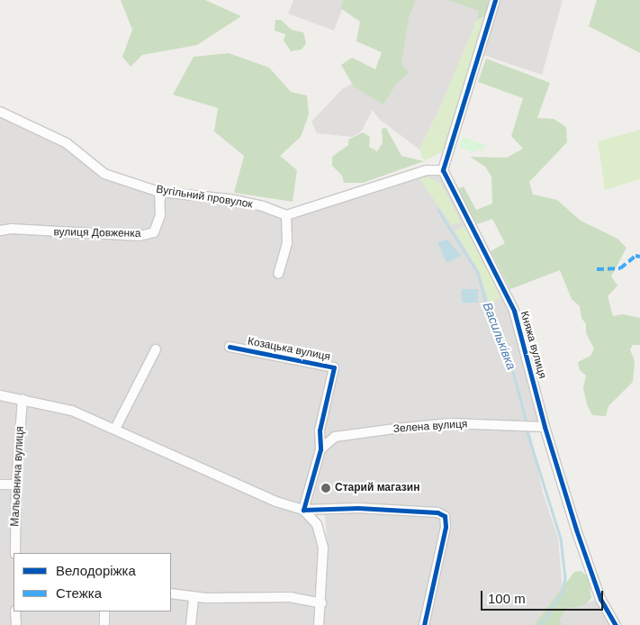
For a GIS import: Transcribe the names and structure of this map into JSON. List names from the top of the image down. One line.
{"streets":{"street":["Вугільний провулок","вулиця Довженка","Княжа вулиця","Козацька вулиця","Зелена вулиця","Мальовнича вулиця"]},"crossings":[["Вугільний провулок","вулиця Довженка"],["Княжа вулиця","Зелена вулиця"],["Козацька вулиця","Зелена вулиця"]],"water":["Васильківка"],"places":["Старий магазин"],"legend":["Велодоріжка","Стежка"],"scale_bar":"100 m"}
